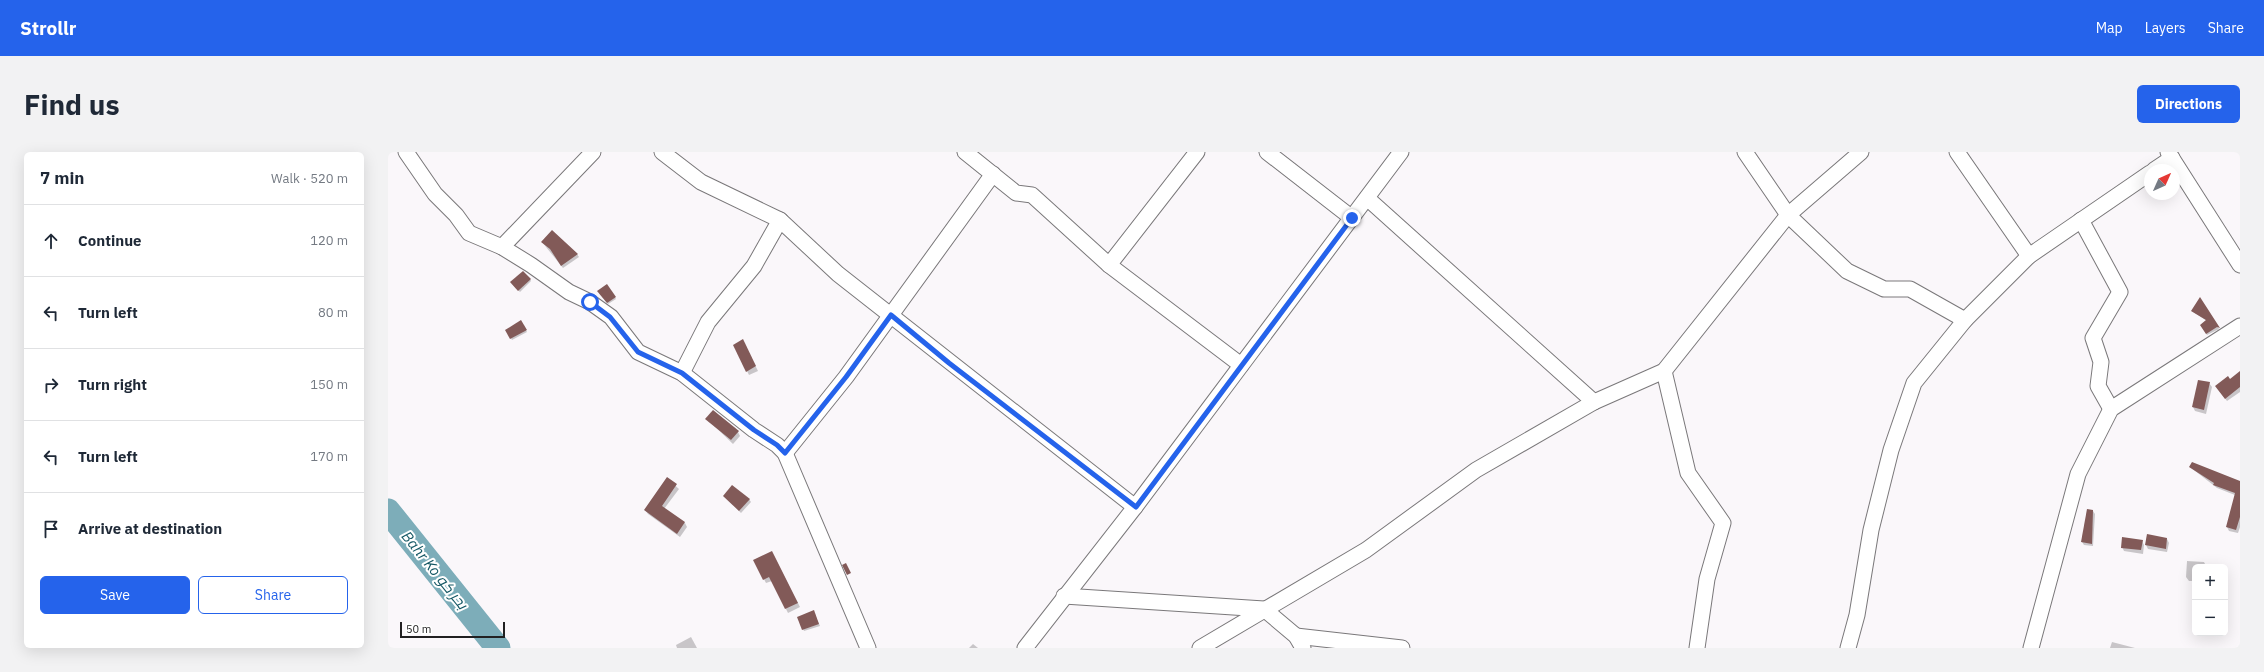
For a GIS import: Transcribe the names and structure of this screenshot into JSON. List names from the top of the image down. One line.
{"water":["Bahr Ko بحر كو"],"scale_bar":"50 m","north":"top right","page":{"header":"Strollr","nav":["Map","Layers","Share"],"buttons":["Directions",["Save","Share"]],"title":"Find us","heading":["7 min","Walk · 520 m"],"list":[["Continue","120 m"],["Turn left","80 m"],["Turn right","150 m"],["Turn left","170 m"],"Arrive at destination"],"map_buttons":["+","−"],"scale":"50 m"}}
